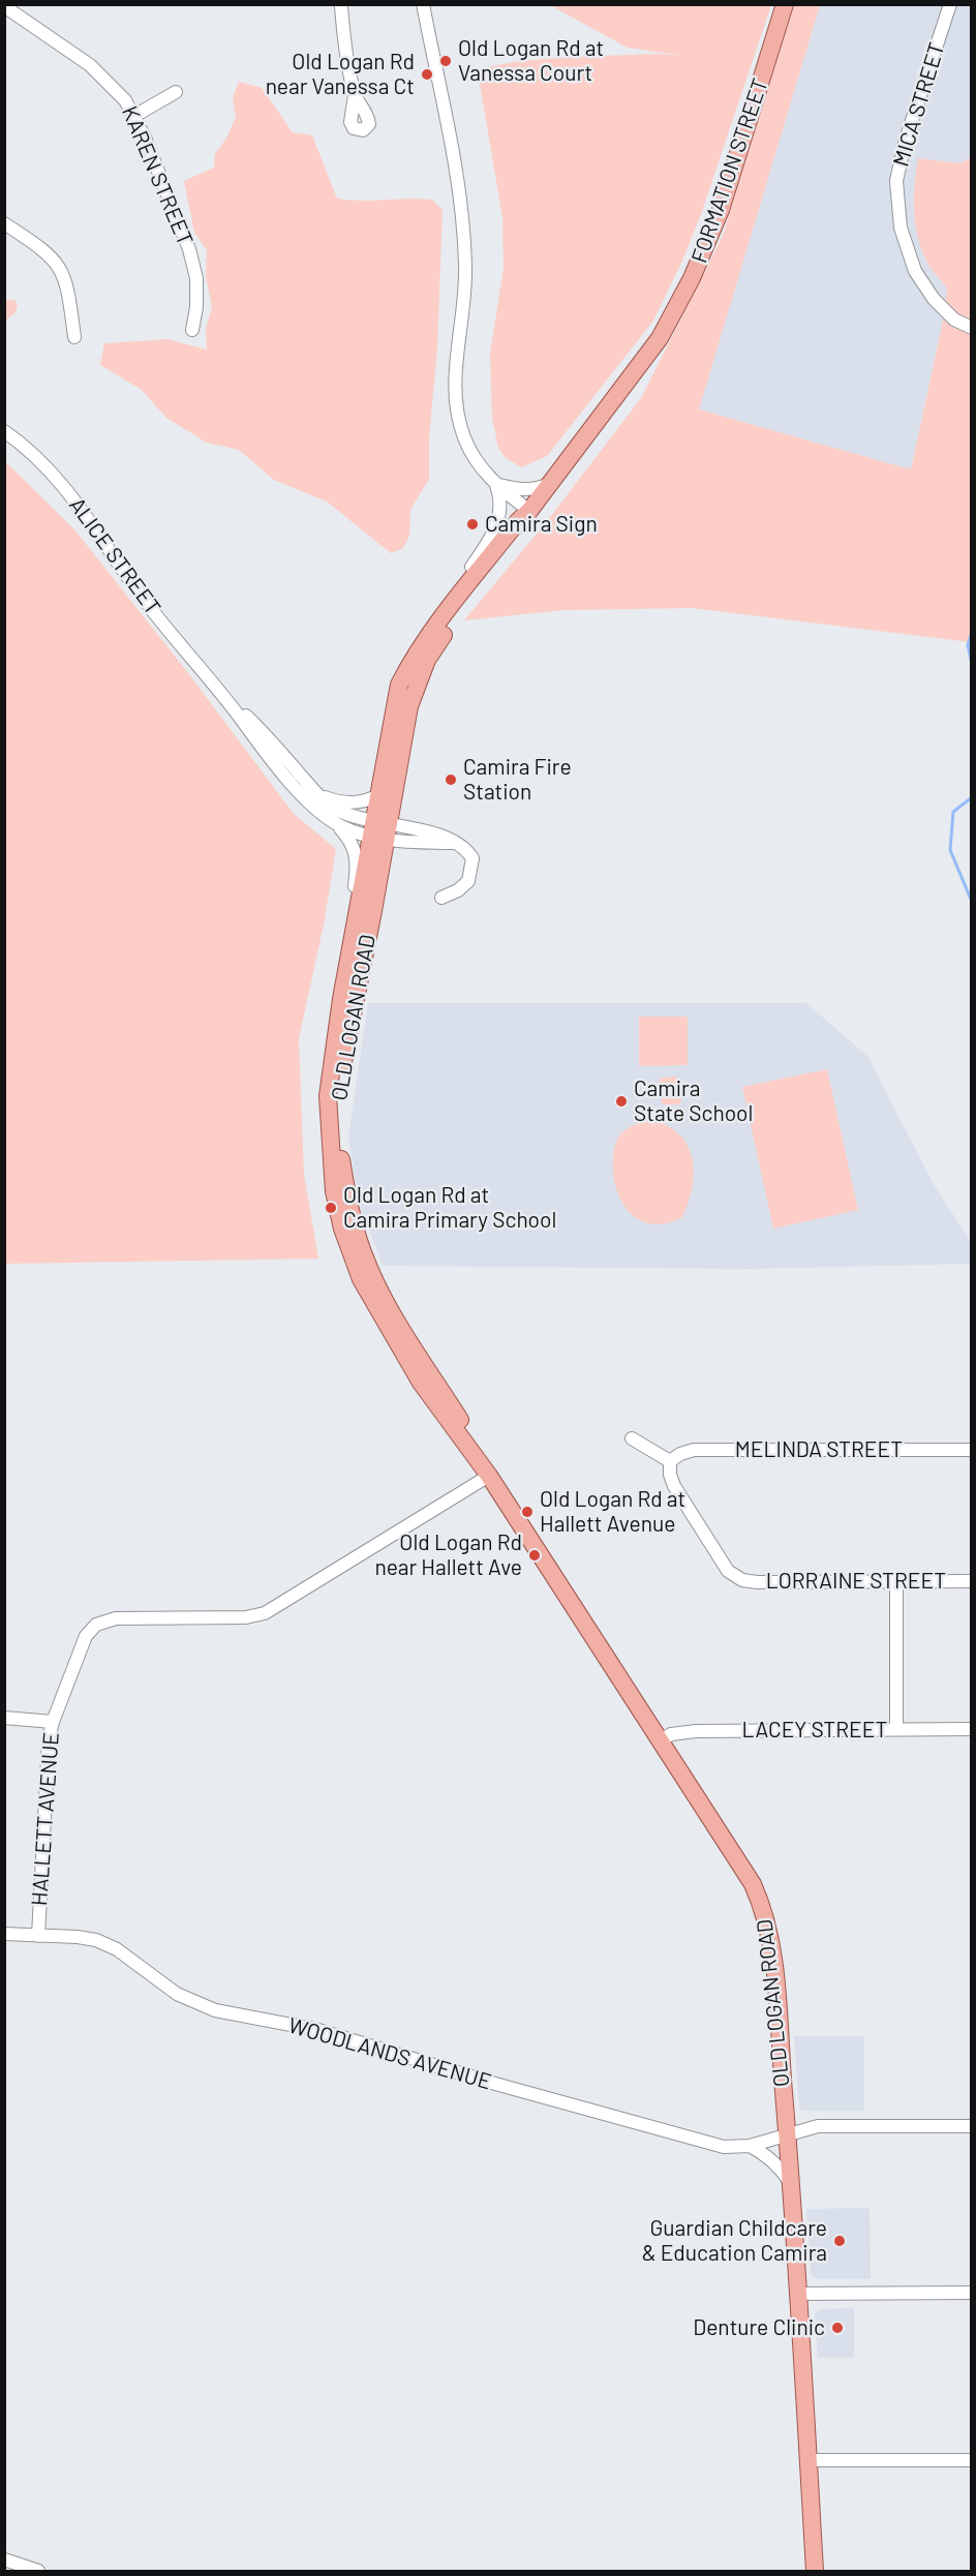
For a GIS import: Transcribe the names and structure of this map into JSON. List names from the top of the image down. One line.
{"streets":{"main road":["FORMATION STREET","OLD LOGAN ROAD"],"street":["MICA STREET","KAREN STREET","ALICE STREET","MELINDA STREET","LORRAINE STREET","LACEY STREET","HALLETT AVENUE","WOODLANDS AVENUE"]},"crossings":[["FORMATION STREET","ALICE STREET"],["FORMATION STREET","OLD LOGAN ROAD"],["ALICE STREET","OLD LOGAN ROAD"],["OLD LOGAN ROAD","LACEY STREET"],["OLD LOGAN ROAD","HALLETT AVENUE"],["OLD LOGAN ROAD","WOODLANDS AVENUE"],["MELINDA STREET","LORRAINE STREET"],["HALLETT AVENUE","WOODLANDS AVENUE"]],"places":["Old Logan Rd at Vanessa Court","Old Logan Rd near Vanessa Ct","Camira Sign","Camira Fire Station","Camira State School","Old Logan Rd at Camira Primary School","Old Logan Rd at Hallett Avenue","Old Logan Rd near Hallett Ave","Guardian Childcare & Education Camira","Denture Clinic"]}
